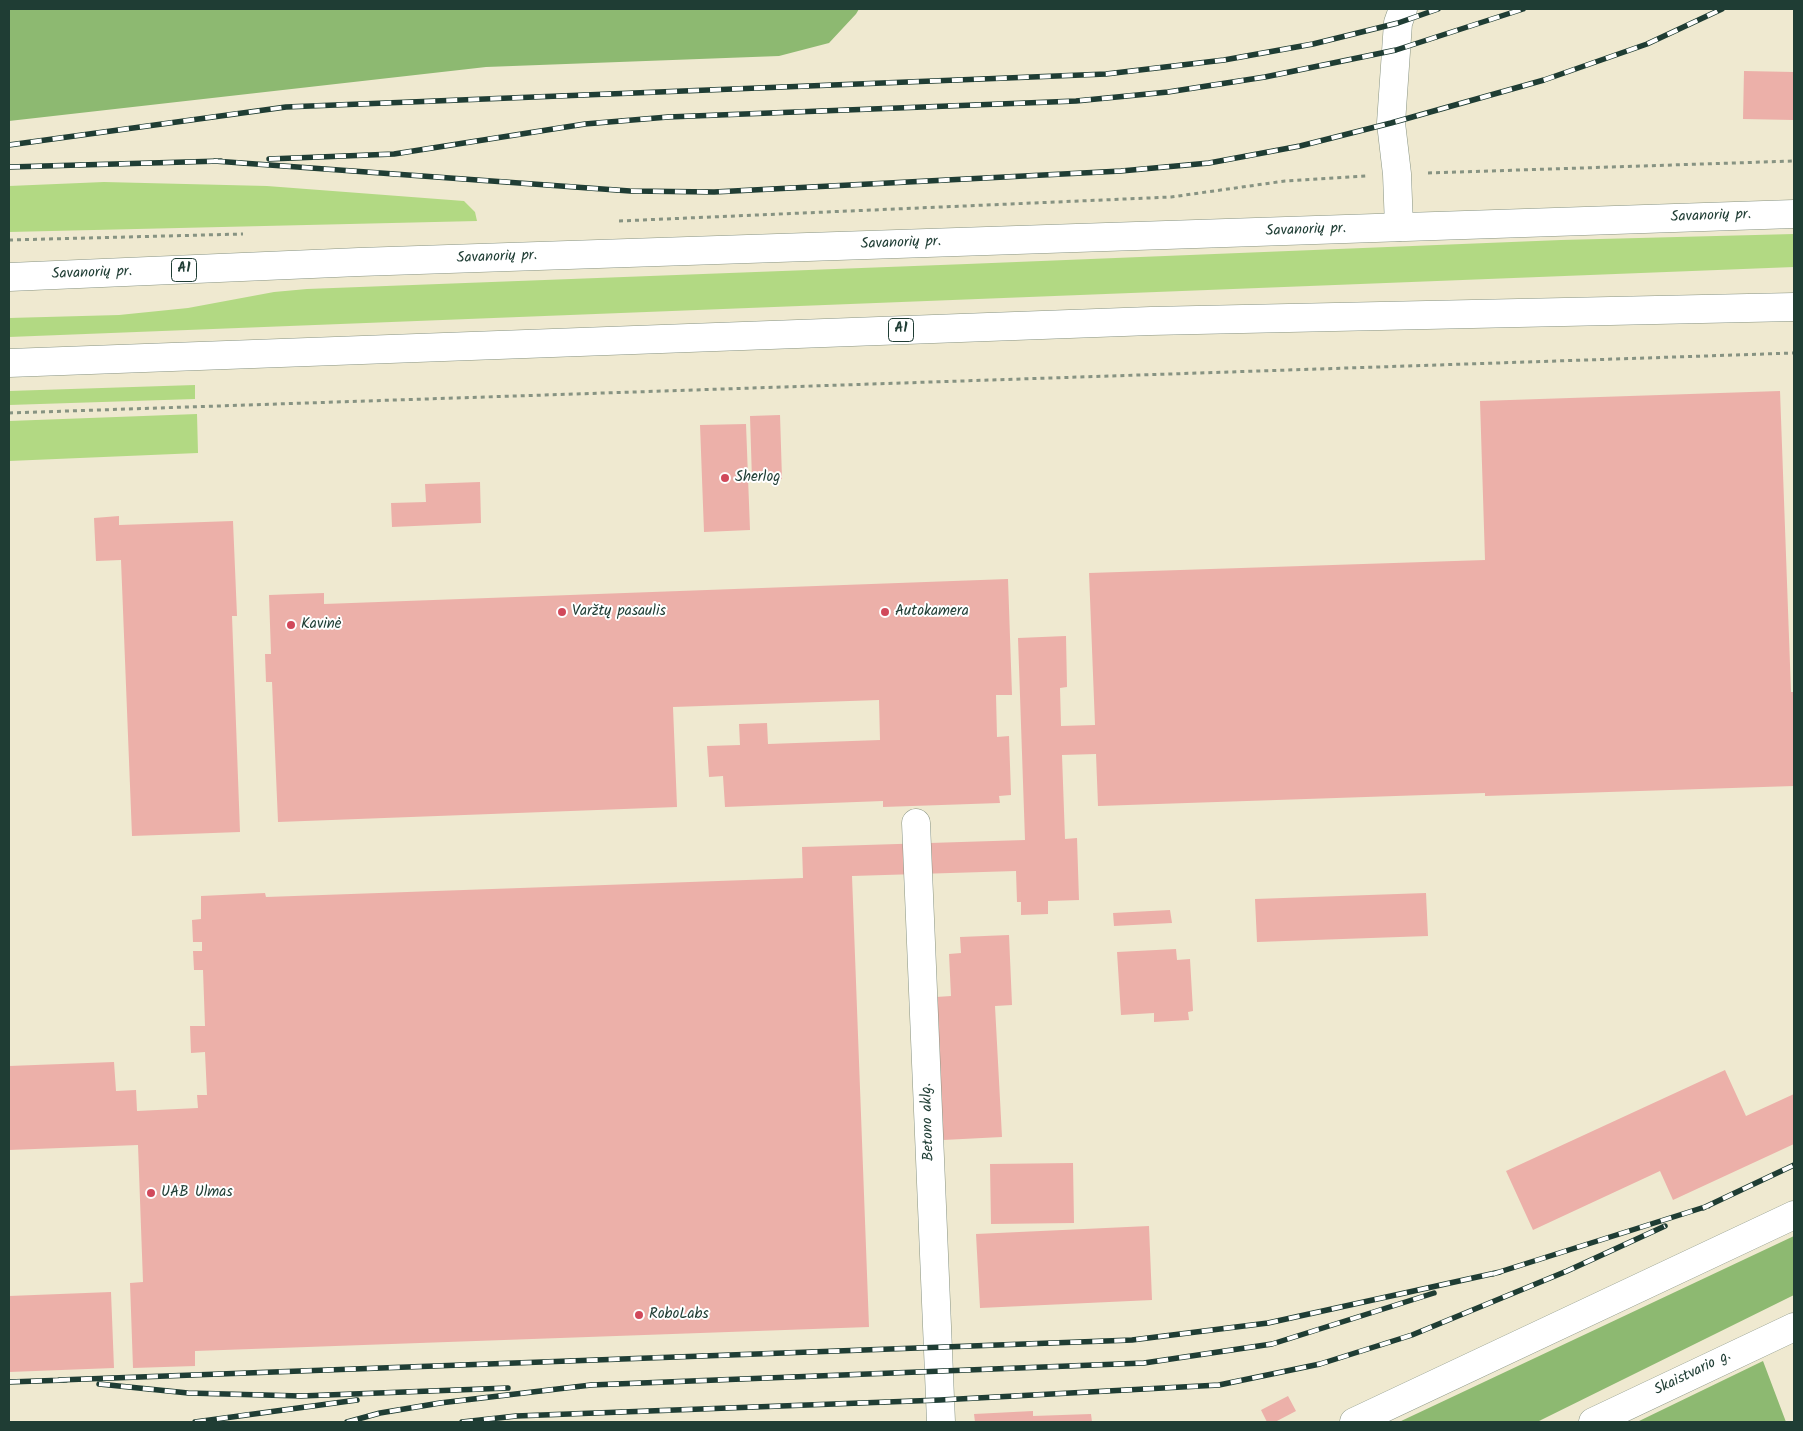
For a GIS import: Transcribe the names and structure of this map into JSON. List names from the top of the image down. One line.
{"streets":{"main road":["Savanorių pr.","A1","Betono aklg.","Skaistvario g."]},"places":["Sherlog","Varžtų pasaulis","Autokamera","Kavinė","UAB Ulmas","RoboLabs"]}
